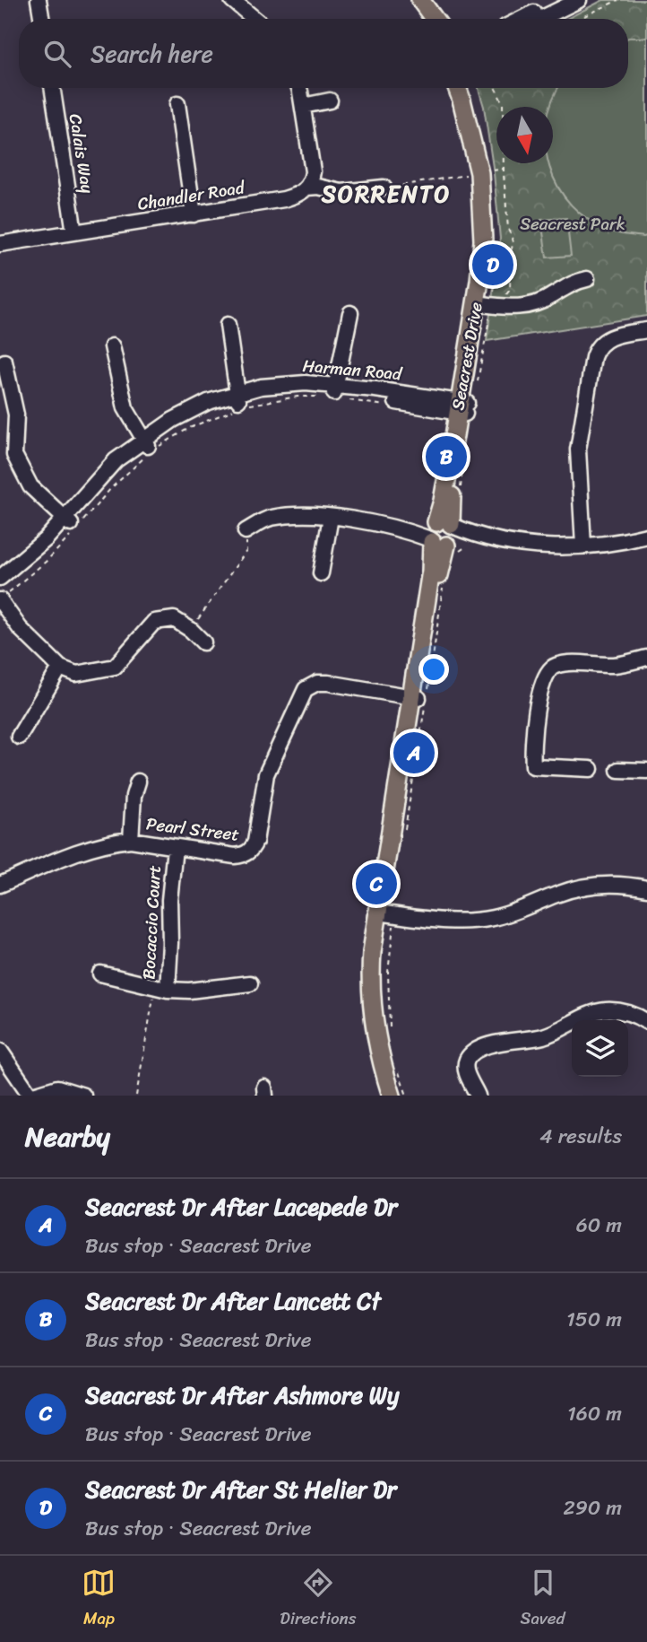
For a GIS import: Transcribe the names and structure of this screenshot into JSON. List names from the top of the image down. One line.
{"streets":{"main road":["Seacrest Drive"],"street":["Calais Way","Chandler Road","Harman Road","Pearl Street","Bocaccio Court"]},"crossings":[["Calais Way","Chandler Road"],["Seacrest Drive","Harman Road"],["Seacrest Drive","Pearl Street"],["Pearl Street","Bocaccio Court"]],"districts":["SORRENTO"],"parks":["Seacrest Park"],"north":"bottom","page":{"search":"Search here","pins":["D","B","A","C"],"heading":["Nearby","4 results"],"list":[{"mark":"A","name":"Seacrest Dr After Lacepede Dr","note":"Bus stop · Seacrest Drive","value":"60 m"},{"mark":"B","name":"Seacrest Dr After Lancett Ct","note":"Bus stop · Seacrest Drive","value":"150 m"},{"mark":"C","name":"Seacrest Dr After Ashmore Wy","note":"Bus stop · Seacrest Drive","value":"160 m"},{"mark":"D","name":"Seacrest Dr After St Helier Dr","note":"Bus stop · Seacrest Drive","value":"290 m"}],"nav":["Map","Directions","Saved"]}}
